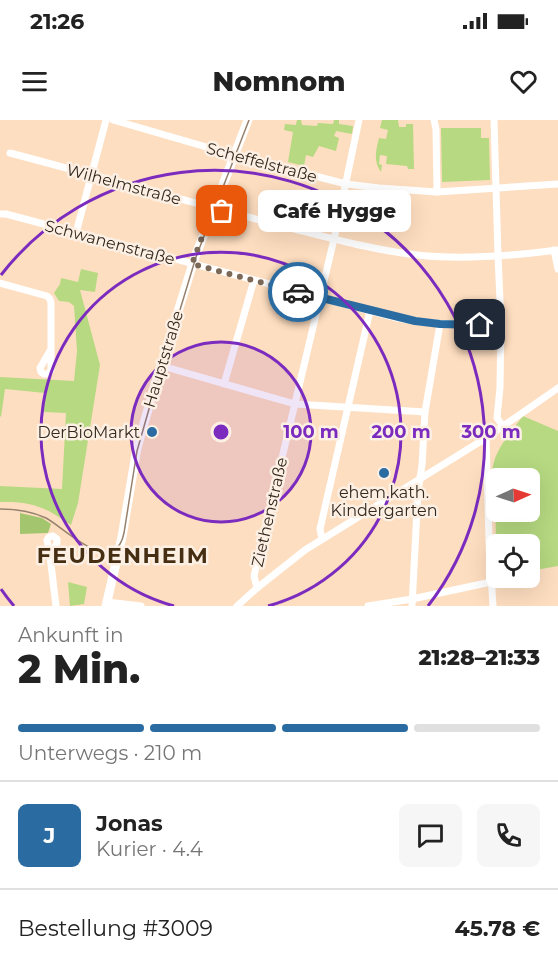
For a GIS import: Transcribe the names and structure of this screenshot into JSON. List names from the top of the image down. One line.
{"streets":{"street":["Scheffelstraße","Wilhelmstraße","Schwanenstraße","Hauptstraße","Ziethenstraße"]},"crossings":[["Scheffelstraße","Hauptstraße"],["Scheffelstraße","Ziethenstraße"],["Wilhelmstraße","Hauptstraße"],["Wilhelmstraße","Ziethenstraße"],["Schwanenstraße","Hauptstraße"],["Schwanenstraße","Ziethenstraße"]],"districts":["FEUDENHEIM"],"places":["Café Hygge","DerBioMarkt","ehem.kath. Kindergarten"],"north":"right","page":{"status":"21:26","header":"Nomnom","bubble":"Café Hygge","heading":["2 Min.","Ankunft in","21:28–21:33"],"panel":["Jonas","Kurier · 4.4","Bestellung #3009","45.78 €"],"bar":"Unterwegs · 210 m","round":"J"},"rings":["100 m","200 m","300 m"]}
